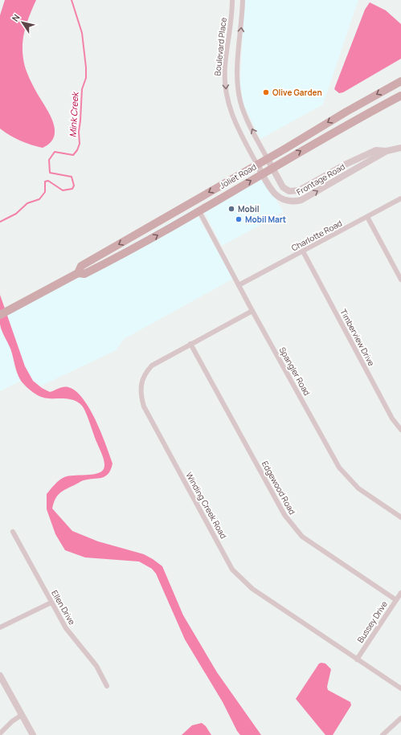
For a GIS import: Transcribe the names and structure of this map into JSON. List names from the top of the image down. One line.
{"streets":{"main road":["Joliet Road"],"street":["Boulevard Place","Frontage Road","Charlotte Road","Timberview Drive","Spangler Road","Edgewood Road","Winding Creek Road","Ellen Drive","Bussey Drive"]},"crossings":[["Boulevard Place","Joliet Road"],["Boulevard Place","Frontage Road"],["Joliet Road","Frontage Road"],["Joliet Road","Spangler Road"],["Charlotte Road","Timberview Drive"],["Charlotte Road","Spangler Road"],["Spangler Road","Winding Creek Road"],["Edgewood Road","Winding Creek Road"],["Edgewood Road","Bussey Drive"],["Winding Creek Road","Bussey Drive"]],"one_way":["Frontage Road"],"water":["Mink Creek"],"places":["Olive Garden","Mobil","Mobil Mart"],"north":"top left"}
